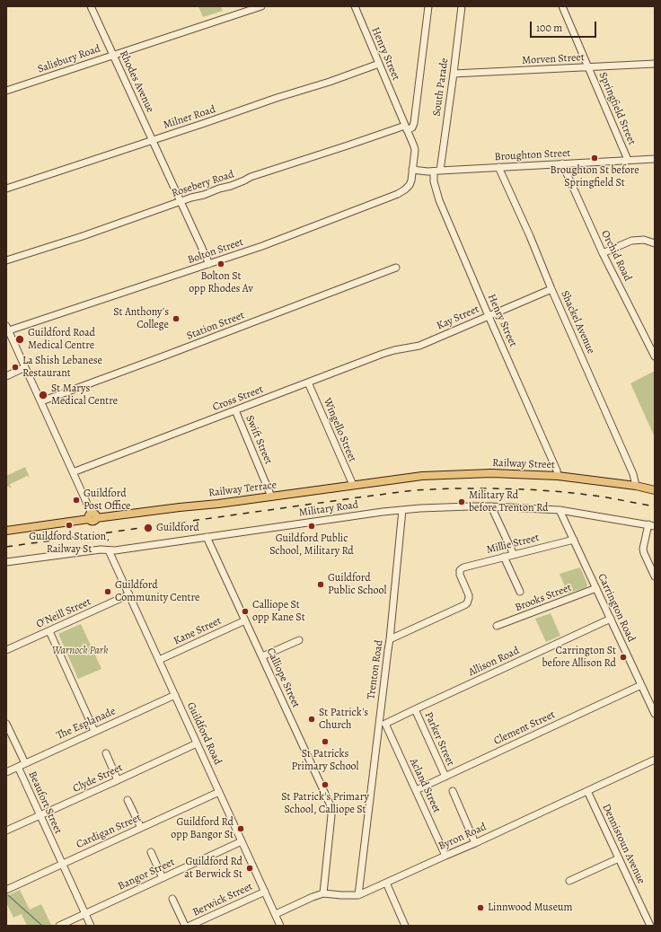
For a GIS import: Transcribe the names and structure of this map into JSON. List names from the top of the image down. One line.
{"streets":{"main road":["Railway Street","Railway Terrace"],"street":["Henry Street","Salisbury Road","Morven Street","Rhodes Avenue","South Parade","Springfield Street","Milner Road","Broughton Street","Rosebery Road","Bolton Street","Orchid Road","Kay Street","Shackel Avenue","Station Street","Cross Street","Wingello Street","Swift Street","Military Road","Millie Street","Brooks Street","Carrington Road","O'Neill Street","Kane Street","Allison Road","Trenton Road","Calliope Street","The Esplanade","Clement Street","Guildford Road","Parker Street","Clyde Street","Acland Street","Beaufort Street","Cardigan Street","Byron Road","Dennistoun Avenue","Bangor Street","Berwick Street"]},"crossings":[["Henry Street","South Parade"],["Henry Street","Milner Road"],["Henry Street","Broughton Street"],["Henry Street","Rosebery Road"],["Henry Street","Bolton Street"],["Henry Street","Kay Street"],["Henry Street","Railway Street"],["Salisbury Road","Rhodes Avenue"],["Morven Street","South Parade"],["Morven Street","Springfield Street"],["Rhodes Avenue","Milner Road"],["Rhodes Avenue","Rosebery Road"],["Rhodes Avenue","Bolton Street"],["South Parade","Broughton Street"],["Springfield Street","Broughton Street"],["Broughton Street","Bolton Street"],["Broughton Street","Orchid Road"],["Broughton Street","Shackel Avenue"],["Kay Street","Shackel Avenue"],["Kay Street","Cross Street"],["Shackel Avenue","Railway Street"],["Cross Street","Wingello Street"],["Cross Street","Swift Street"],["Wingello Street","Railway Terrace"],["Swift Street","Railway Terrace"],["Railway Street","Railway Terrace"],["Military Road","Carrington Road"],["Military Road","Trenton Road"],["Military Road","Calliope Street"],["Military Road","Guildford Road"],["Millie Street","Carrington Road"],["Millie Street","Trenton Road"],["Brooks Street","Carrington Road"],["Carrington Road","Allison Road"],["Carrington Road","Clement Street"],["O'Neill Street","Guildford Road"],["Kane Street","Calliope Street"],["Kane Street","Guildford Road"],["Allison Road","Trenton Road"],["Allison Road","Parker Street"],["Allison Road","Acland Street"],["Trenton Road","Acland Street"],["Trenton Road","Byron Road"],["Calliope Street","Byron Road"],["The Esplanade","Guildford Road"],["The Esplanade","Beaufort Street"],["Clement Street","Parker Street"],["Clement Street","Acland Street"],["Guildford Road","Clyde Street"],["Guildford Road","Cardigan Street"],["Guildford Road","Byron Road"],["Guildford Road","Bangor Street"],["Guildford Road","Berwick Street"],["Clyde Street","Beaufort Street"],["Acland Street","Byron Road"],["Beaufort Street","Cardigan Street"],["Beaufort Street","Bangor Street"],["Byron Road","Dennistoun Avenue"]],"parks":["Warnock Park"],"places":["Broughton St before Springfield St","Bolton St opp Rhodes Av","St Anthony's College","Guildford Road Medical Centre","La Shish Lebanese Restaurant","St Marys Medical Centre","Guildford Post Office","Military Rd before Trenton Rd","Guildford Station, Railway St","Guildford Public School, Military Rd","Guildford","Guildford Public School","Guildford Community Centre","Calliope St opp Kane St","Carrington St before Allison Rd","St Patrick's Church","St Patricks Primary School","St Patrick's Primary School, Calliope St","Guildford Rd opp Bangor St","Guildford Rd at Berwick St","Linnwood Museum"],"scale_bar":"100 m"}
